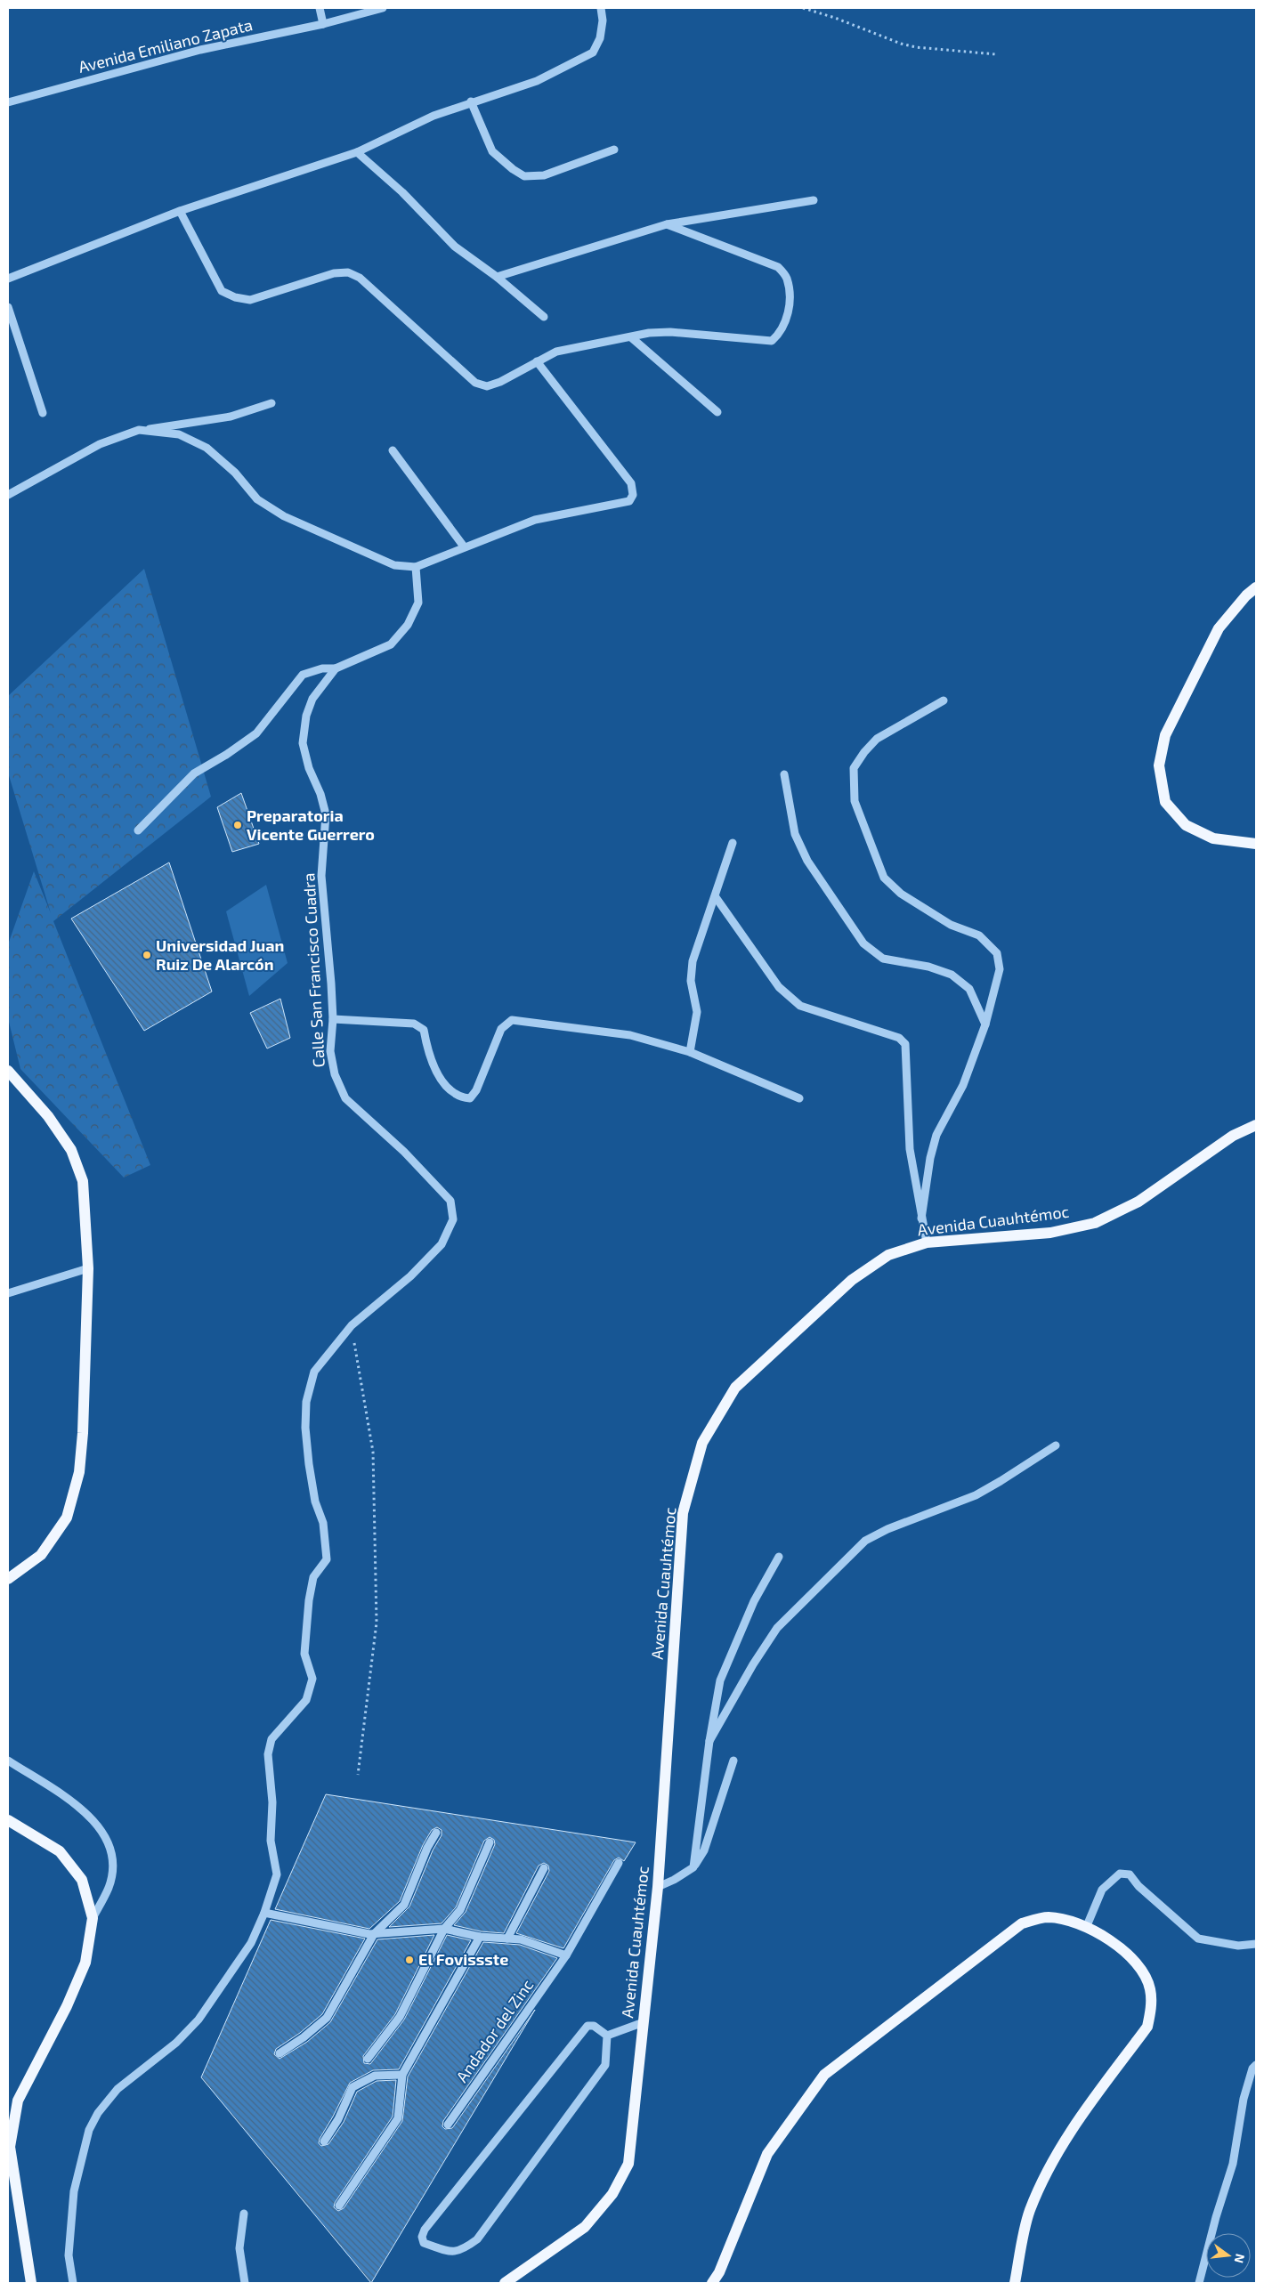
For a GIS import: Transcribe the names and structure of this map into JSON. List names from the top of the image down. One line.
{"streets":{"main road":["Avenida Cuauhtémoc"],"street":["Avenida Emiliano Zapata","Calle San Francisco Cuadra","Andador del Zinc"]},"places":["Preparatoria Vicente Guerrero","Universidad Juan Ruiz De Alarcón","El Fovissste"],"north":"right"}
